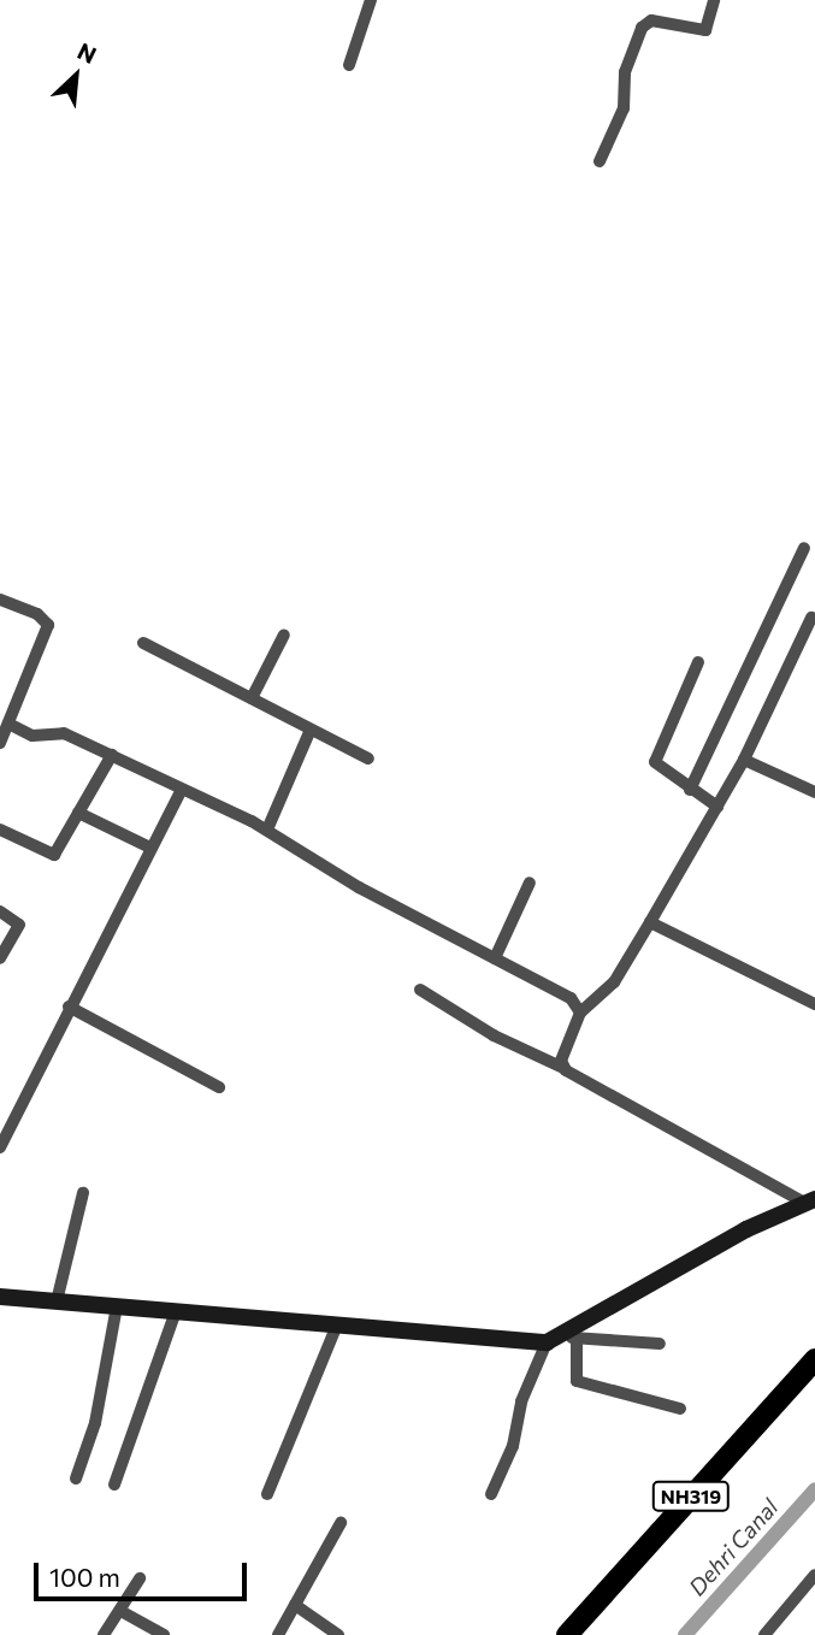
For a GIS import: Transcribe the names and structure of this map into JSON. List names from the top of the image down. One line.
{"streets":{"highway":["NH319"]},"water":["Dehri Canal"],"scale_bar":"100 m","north":"top right"}
